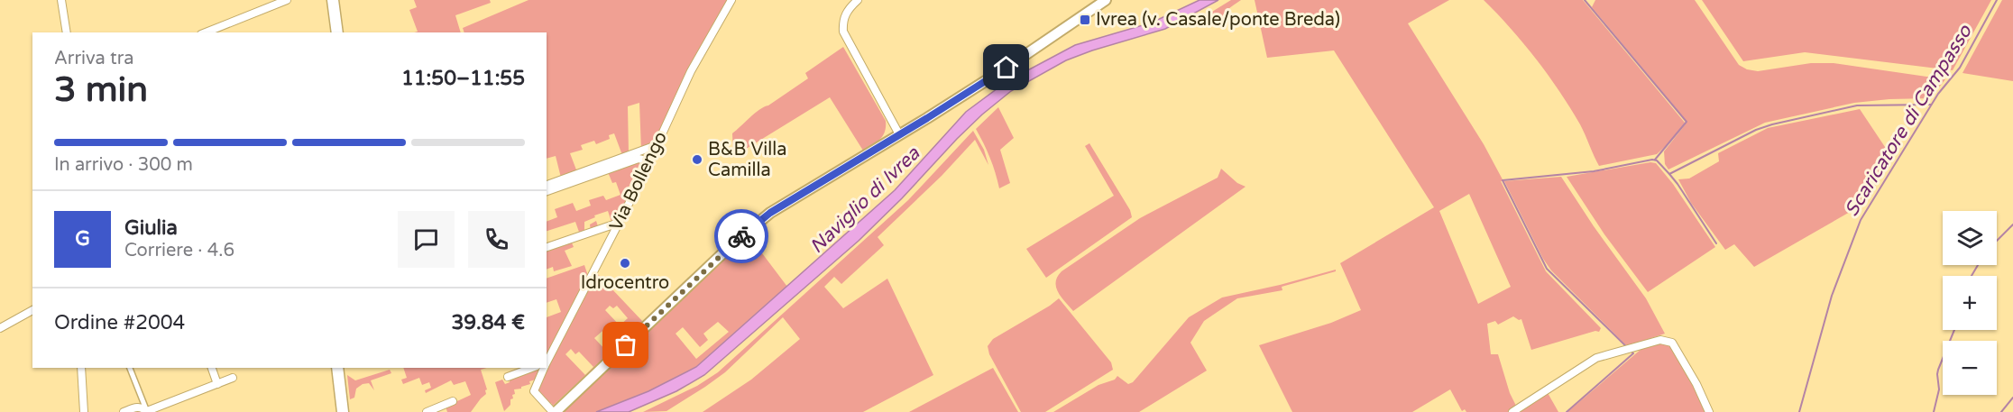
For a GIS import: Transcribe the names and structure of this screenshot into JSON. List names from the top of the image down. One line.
{"streets":{"street":["Via Bollengo"]},"water":["Scaricatore di Campasso","Naviglio di Ivrea"],"places":{"transit":["Ivrea (v. Casale/ponte Breda)"],"other":["B&B Villa Camilla","Idrocentro"]},"page":{"heading":["3 min","Arriva tra","11:50–11:55"],"panel":["Giulia","Corriere · 4.6","Ordine #2004","39.84 €"],"bar":"In arrivo · 300 m","map_buttons":["+","−"],"round":"G"}}
